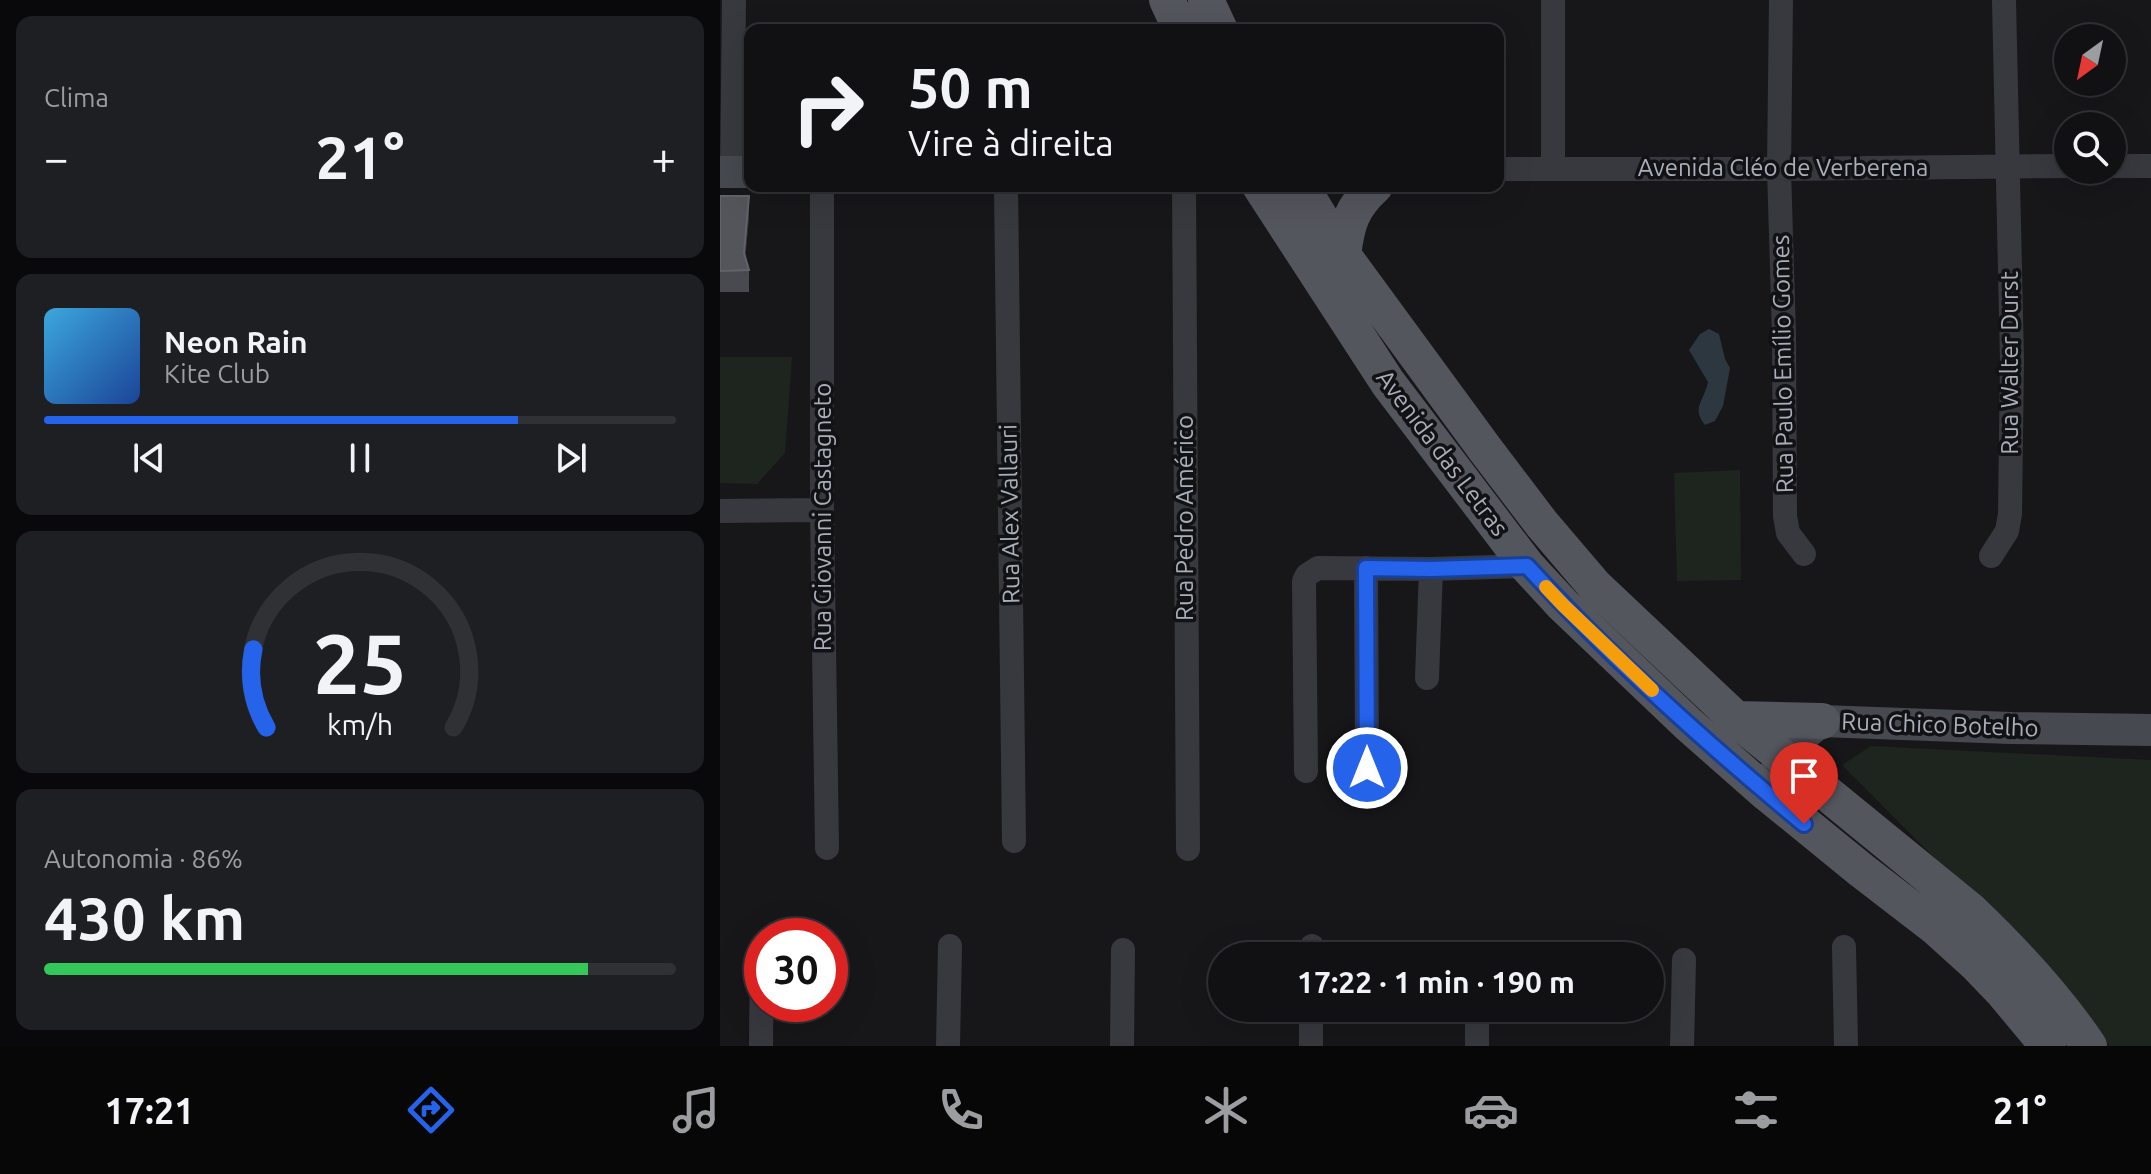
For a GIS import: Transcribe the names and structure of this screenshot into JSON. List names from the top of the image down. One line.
{"streets":{"main road":["Avenida das Letras","Rua Chico Botelho"],"street":["Avenida Cléo de Verberena","Rua Walter Durst","Rua Paulo Emílio Gomes","Rua Alex Vallauri","Rua Giovanni Castagneto","Rua Pedro Américo"]},"crossings":[["Avenida Cléo de Verberena","Rua Walter Durst"],["Avenida Cléo de Verberena","Rua Paulo Emílio Gomes"],["Avenida das Letras","Rua Chico Botelho"]],"north":"bottom left","page":{"tile":["Clima",["Autonomia · 86%","430 km"]],"turn":["50 m","Vire à direita"],"heat":["−","21°","+"],"song":["Neon Rain","Kite Club"],"limit":"30","trip":"17:22 · 1 min · 190 m","tabs":["17:21","21°"],"gauge":["25","km/h"]}}
